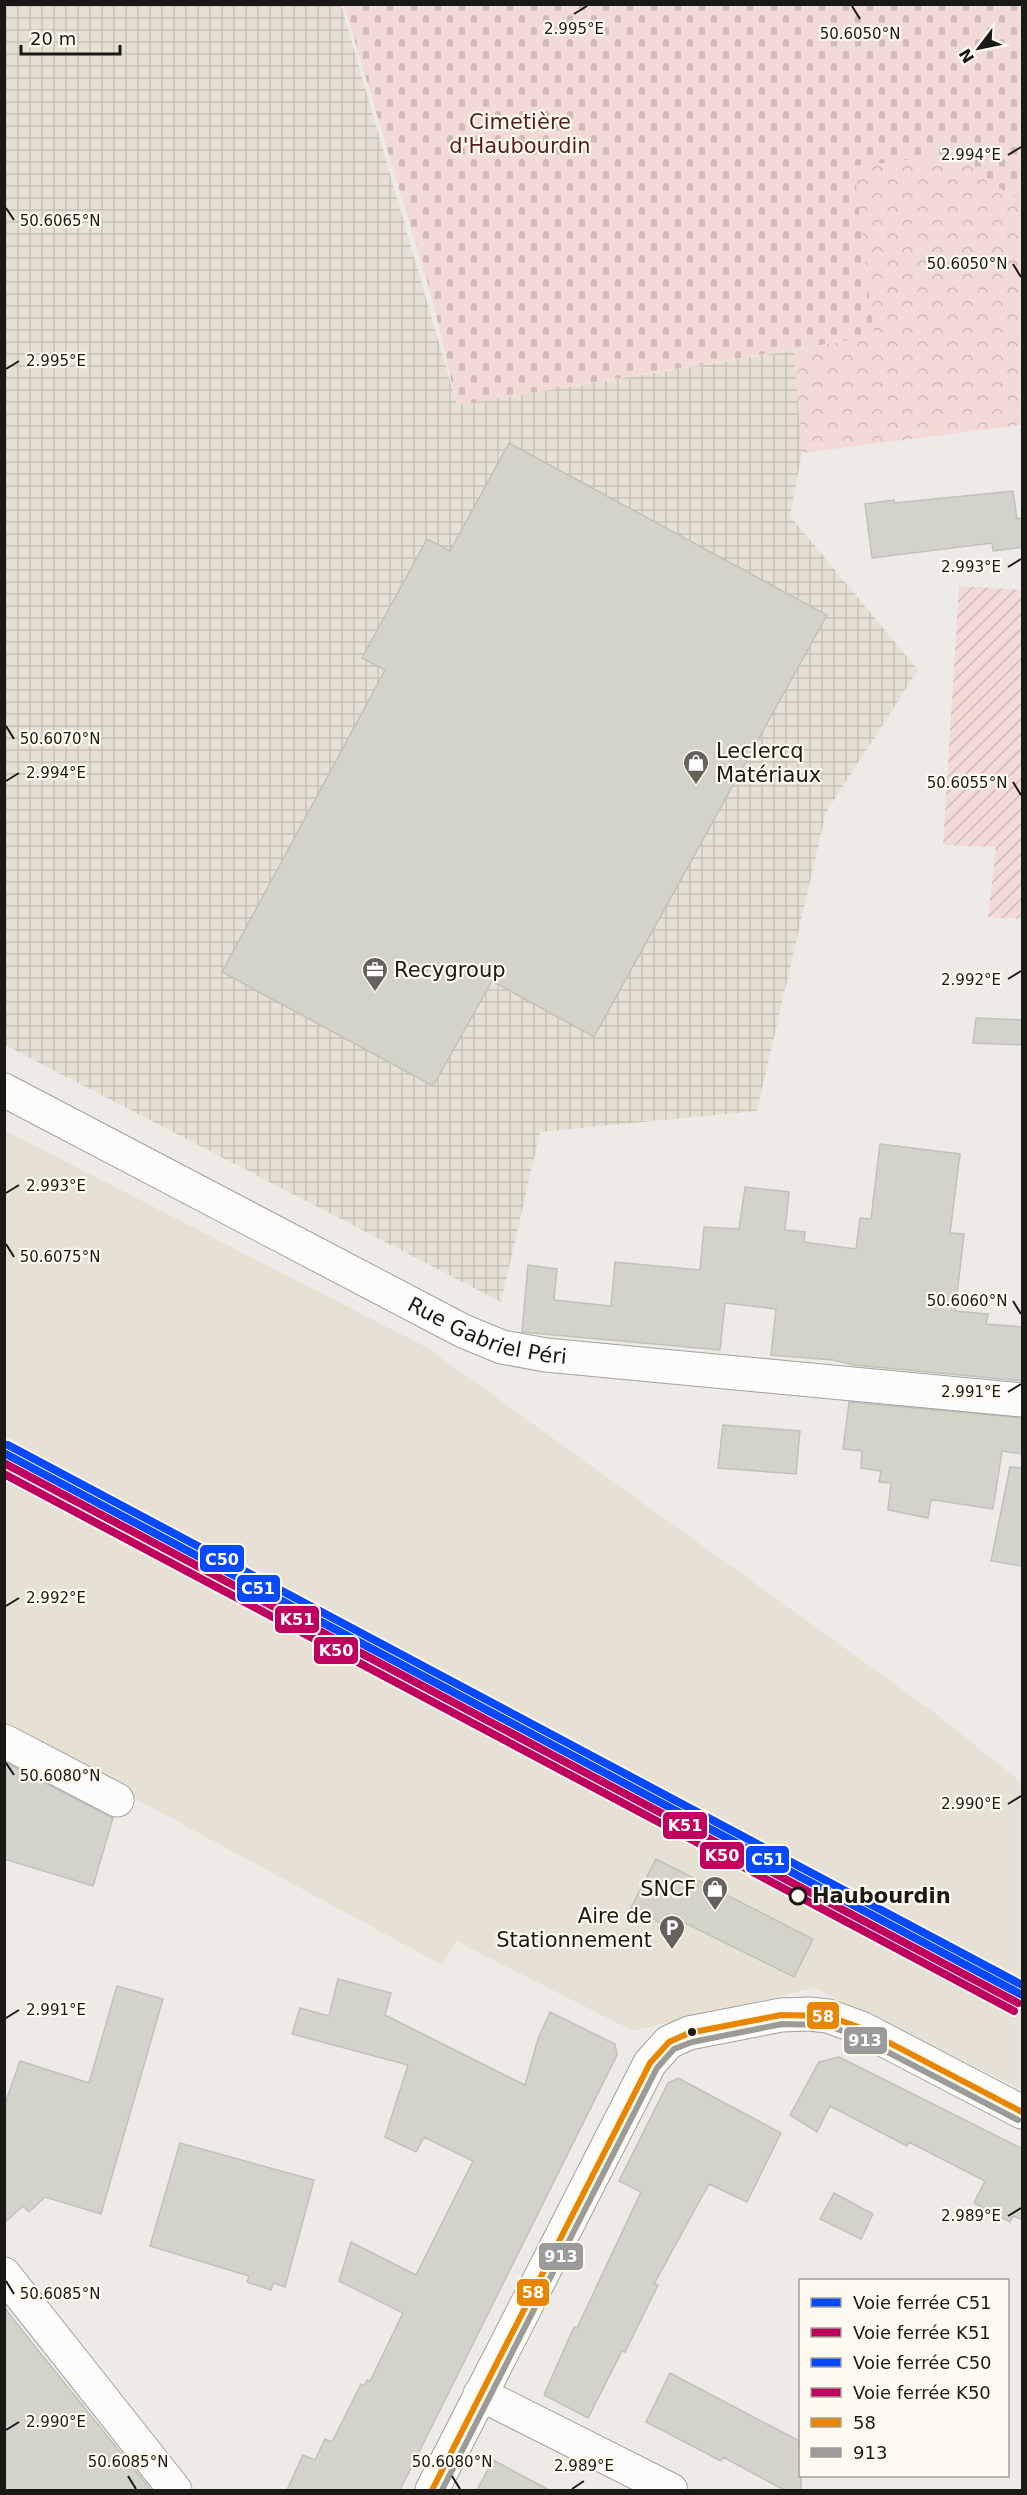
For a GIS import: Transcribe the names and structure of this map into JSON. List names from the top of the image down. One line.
{"streets":{"street":["Rue Gabriel Péri"]},"parks":["Cimetière d'Haubourdin"],"places":{"shop":["Leclercq Matériaux","SNCF"],"office":["Recygroup"],"other":["Haubourdin"],"parking":["Aire de Stationnement"]},"lines":["rail line C50","rail line C51","rail line K51","rail line K50","transit line 58","transit line 913"],"legend":["Voie ferrée C51","Voie ferrée K51","Voie ferrée C50","Voie ferrée K50","58","913"],"scale_bar":"20 m","north":"bottom left","coordinates":["2.995°E","50.6050°N","2.994°E","50.6065°N","2.993°E","50.6070°N","50.6055°N","2.992°E","50.6075°N","50.6060°N","2.991°E","50.6080°N","2.990°E","2.989°E","50.6085°N"]}
